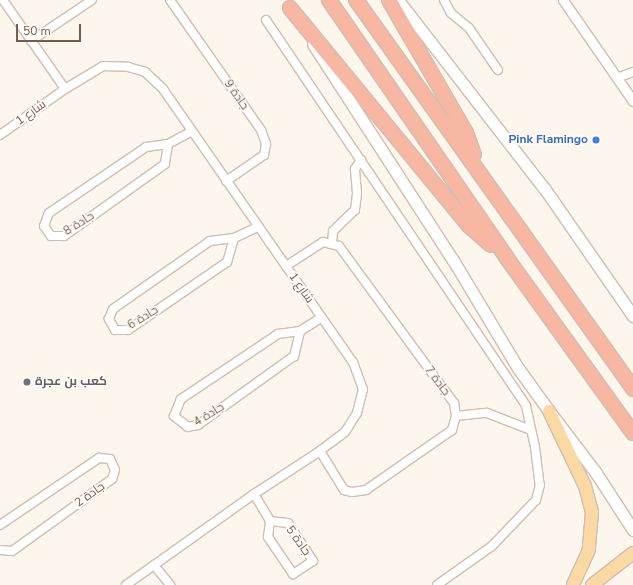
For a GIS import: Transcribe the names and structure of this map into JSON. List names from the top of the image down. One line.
{"streets":{"street":["جادة 9","شارع 1","جادة 8","جادة 6","جادة 7","جادة 4","جادة 2","جادة 5"]},"crossings":[["جادة 9","شارع 1"],["شارع 1","جادة 8"],["شارع 1","جادة 6"],["شارع 1","جادة 4"],["شارع 1","جادة 5"]],"places":["Pink Flamingo","كعب بن عجرة"],"scale_bar":"50 m"}
